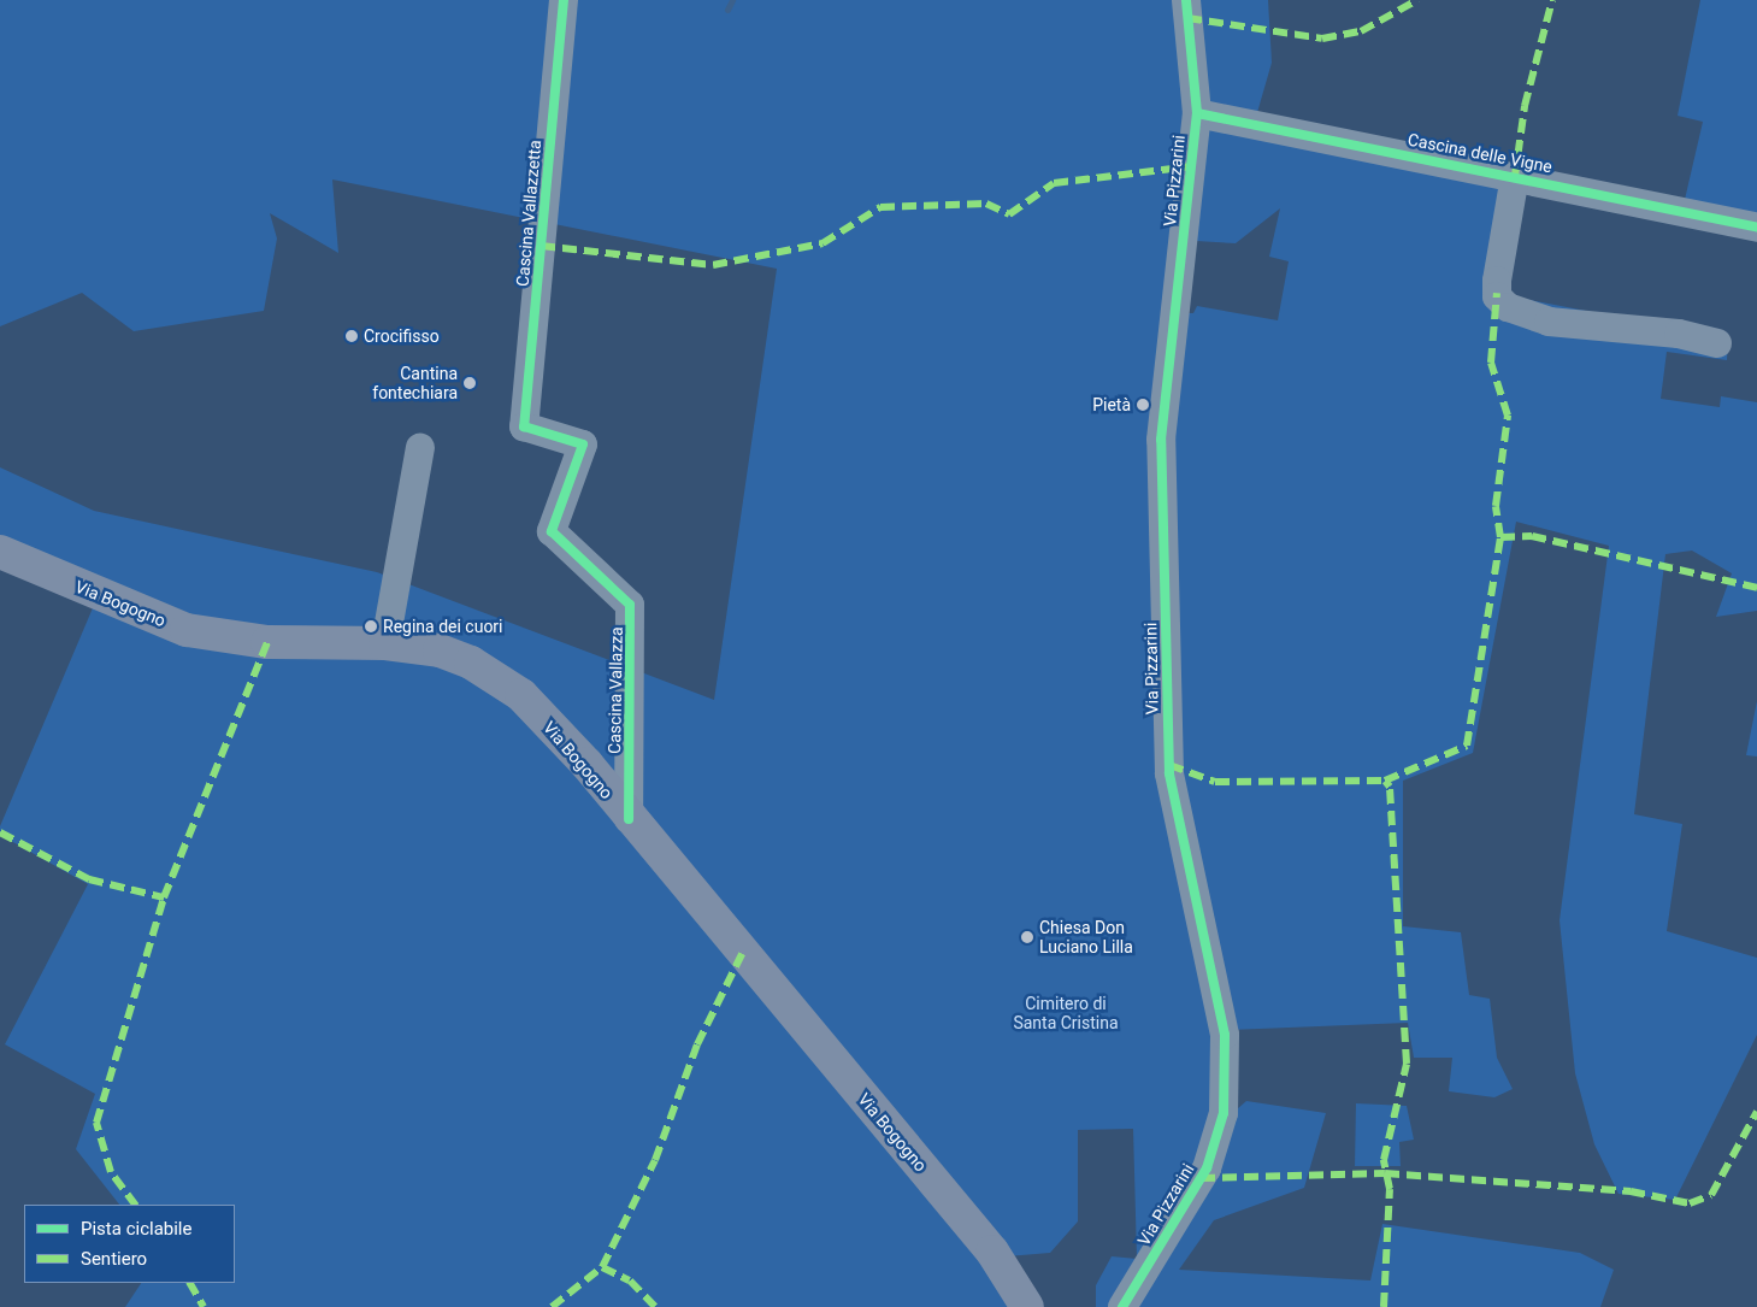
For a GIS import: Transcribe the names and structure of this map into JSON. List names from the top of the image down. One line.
{"streets":{"main road":["Via Bogogno"],"street":["Cascina delle Vigne","Via Pizzarini","Cascina Vallazzetta","Cascina Vallazza"]},"crossings":[["Cascina delle Vigne","Via Pizzarini"],["Cascina Vallazzetta","Cascina Vallazza"],["Via Bogogno","Cascina Vallazza"]],"parks":["Cimitero di Santa Cristina"],"places":["Crocifisso","Cantina fontechiara","Pietà","Regina dei cuori","Chiesa Don Luciano Lilla"],"legend":["Pista ciclabile","Sentiero"]}
